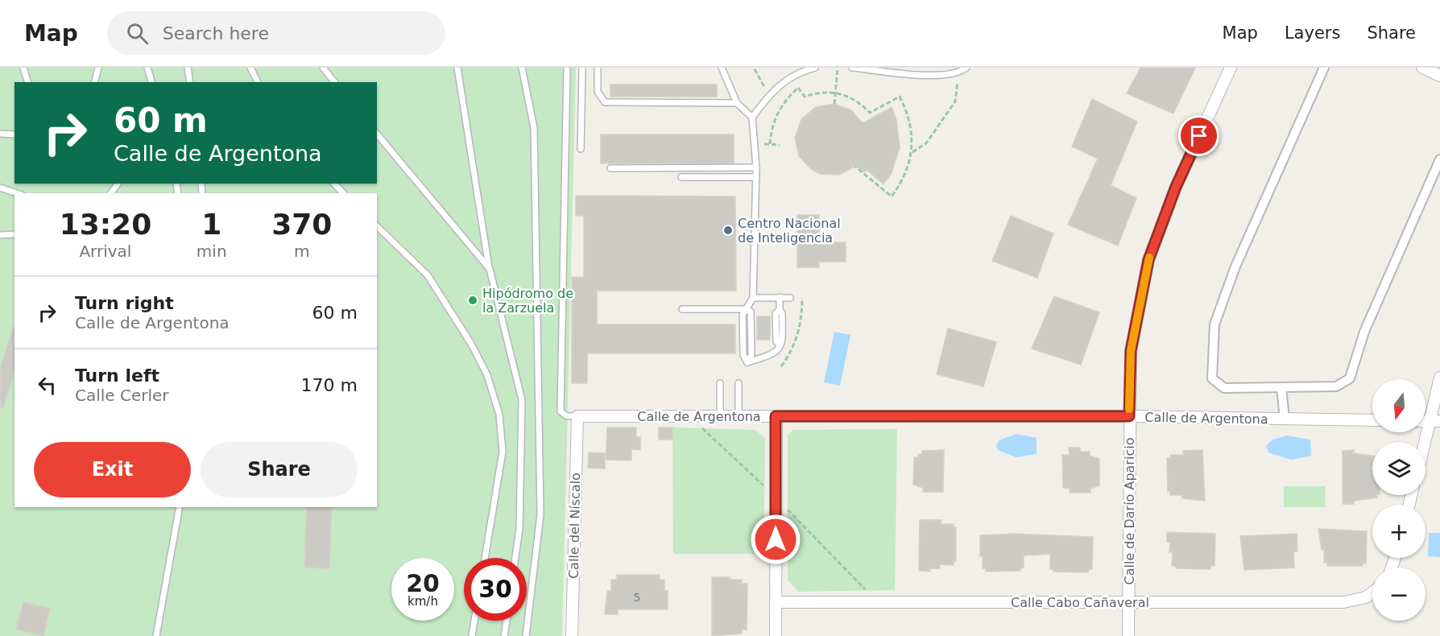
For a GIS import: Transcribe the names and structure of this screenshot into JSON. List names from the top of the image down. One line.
{"streets":{"street":["Calle de Argentona","Calle de Darío Aparicio","Calle del Níscalo","Calle Cabo Cañaveral"]},"crossings":[["Calle de Argentona","Calle de Darío Aparicio"],["Calle de Argentona","Calle del Níscalo"],["Calle de Darío Aparicio","Calle Cabo Cañaveral"]],"places":["Centro Nacional de Inteligencia","Hipódromo de la Zarzuela"],"house_numbers":["5"],"north":"bottom","page":{"header":"Map","search":"Search here","nav":["Map","Layers","Share"],"turn":["60 m","Calle de Argentona"],"eta":["13:20","Arrival","1","min","370","m"],"list":[{"name":"Turn right","note":"Calle de Argentona","value":"60 m"},{"name":"Turn left","note":"Calle Cerler","value":"170 m"}],"map_buttons":["+","−"],"buttons":["Exit","Share"],"speed":"20 km/h","limit":"30"}}
